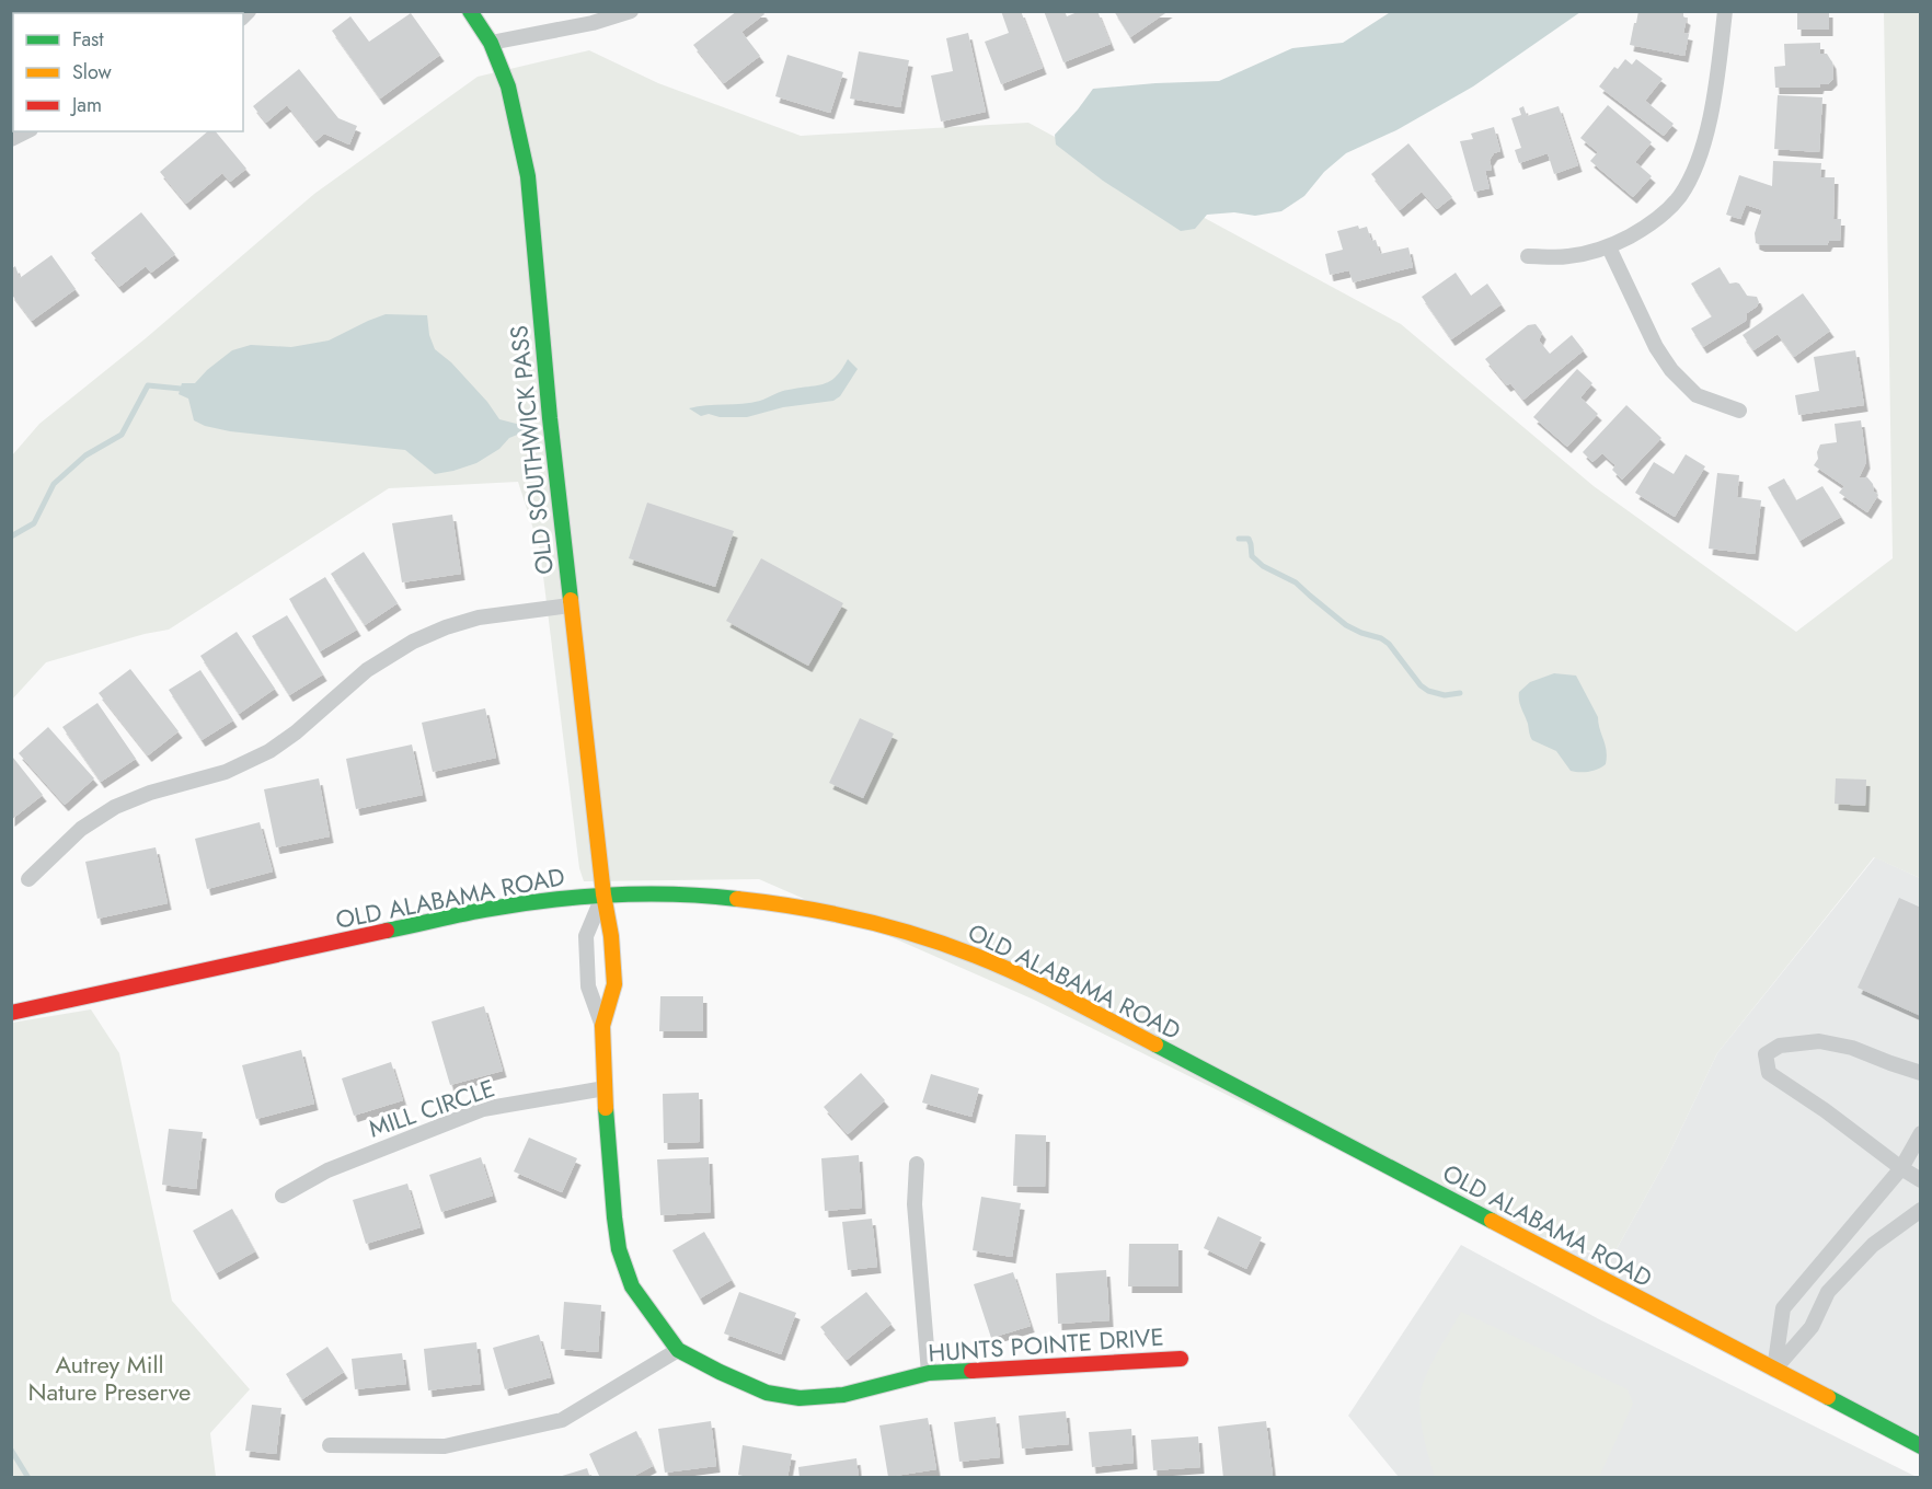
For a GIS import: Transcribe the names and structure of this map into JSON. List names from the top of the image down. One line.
{"streets":{"main road":["OLD SOUTHWICK PASS","OLD ALABAMA ROAD","HUNTS POINTE DRIVE"],"street":["MILL CIRCLE"]},"crossings":[["OLD SOUTHWICK PASS","OLD ALABAMA ROAD"],["OLD SOUTHWICK PASS","HUNTS POINTE DRIVE"],["OLD ALABAMA ROAD","HUNTS POINTE DRIVE"],["MILL CIRCLE","HUNTS POINTE DRIVE"]],"parks":["Autrey Mill Nature Preserve"],"legend":["Fast","Slow","Jam"]}
